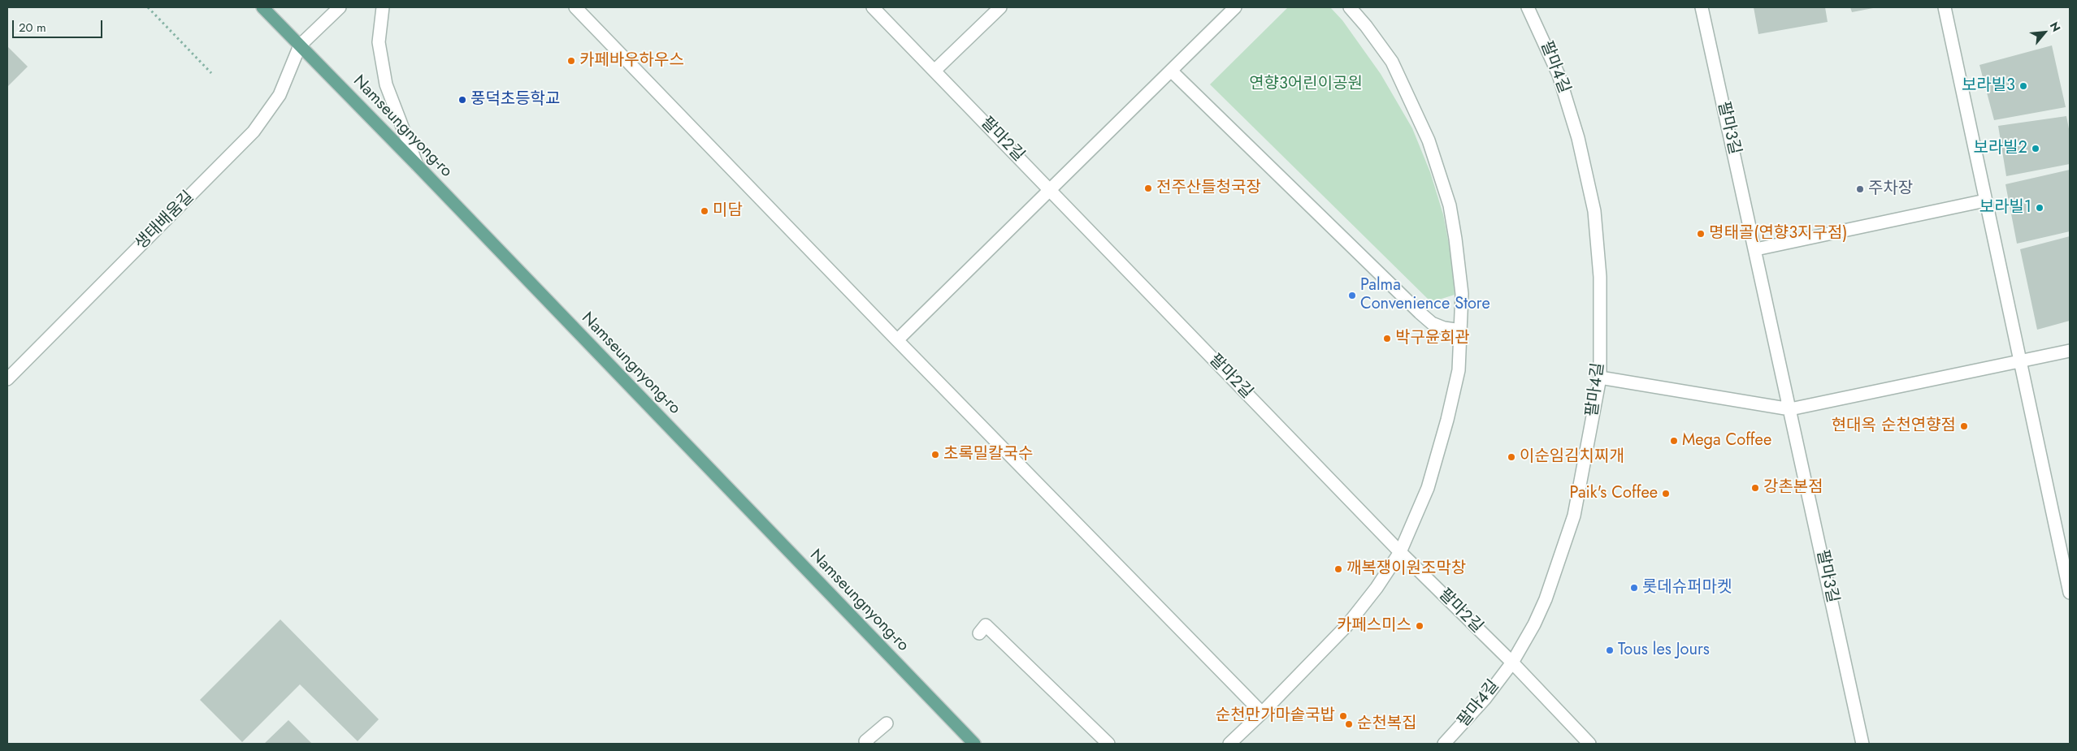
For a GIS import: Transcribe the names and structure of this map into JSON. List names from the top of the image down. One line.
{"streets":{"main road":["Namseungnyong-ro"],"street":["팔마4길","팔마3길","팔마2길","생태배움길"]},"crossings":[["팔마4길","팔마2길"],["Namseungnyong-ro","생태배움길"]],"parks":["연향3어린이공원"],"places":["카페바우하우스","보라빌3","풍덕초등학교","보라빌2","전주산들청국장","주차장","보라빌1","미담","명태골(연향3지구점)","Palma Convenience Store","박구윤회관","현대옥 순천연향점","Mega Coffee","초록밀칼국수","이순임김치찌개","강촌본점","Paik's Coffee","깨복쟁이원조막창","롯데슈퍼마켓","카페스미스","Tous les Jours","순천만가마솥국밥","순천복집"],"scale_bar":"20 m","north":"top right"}
